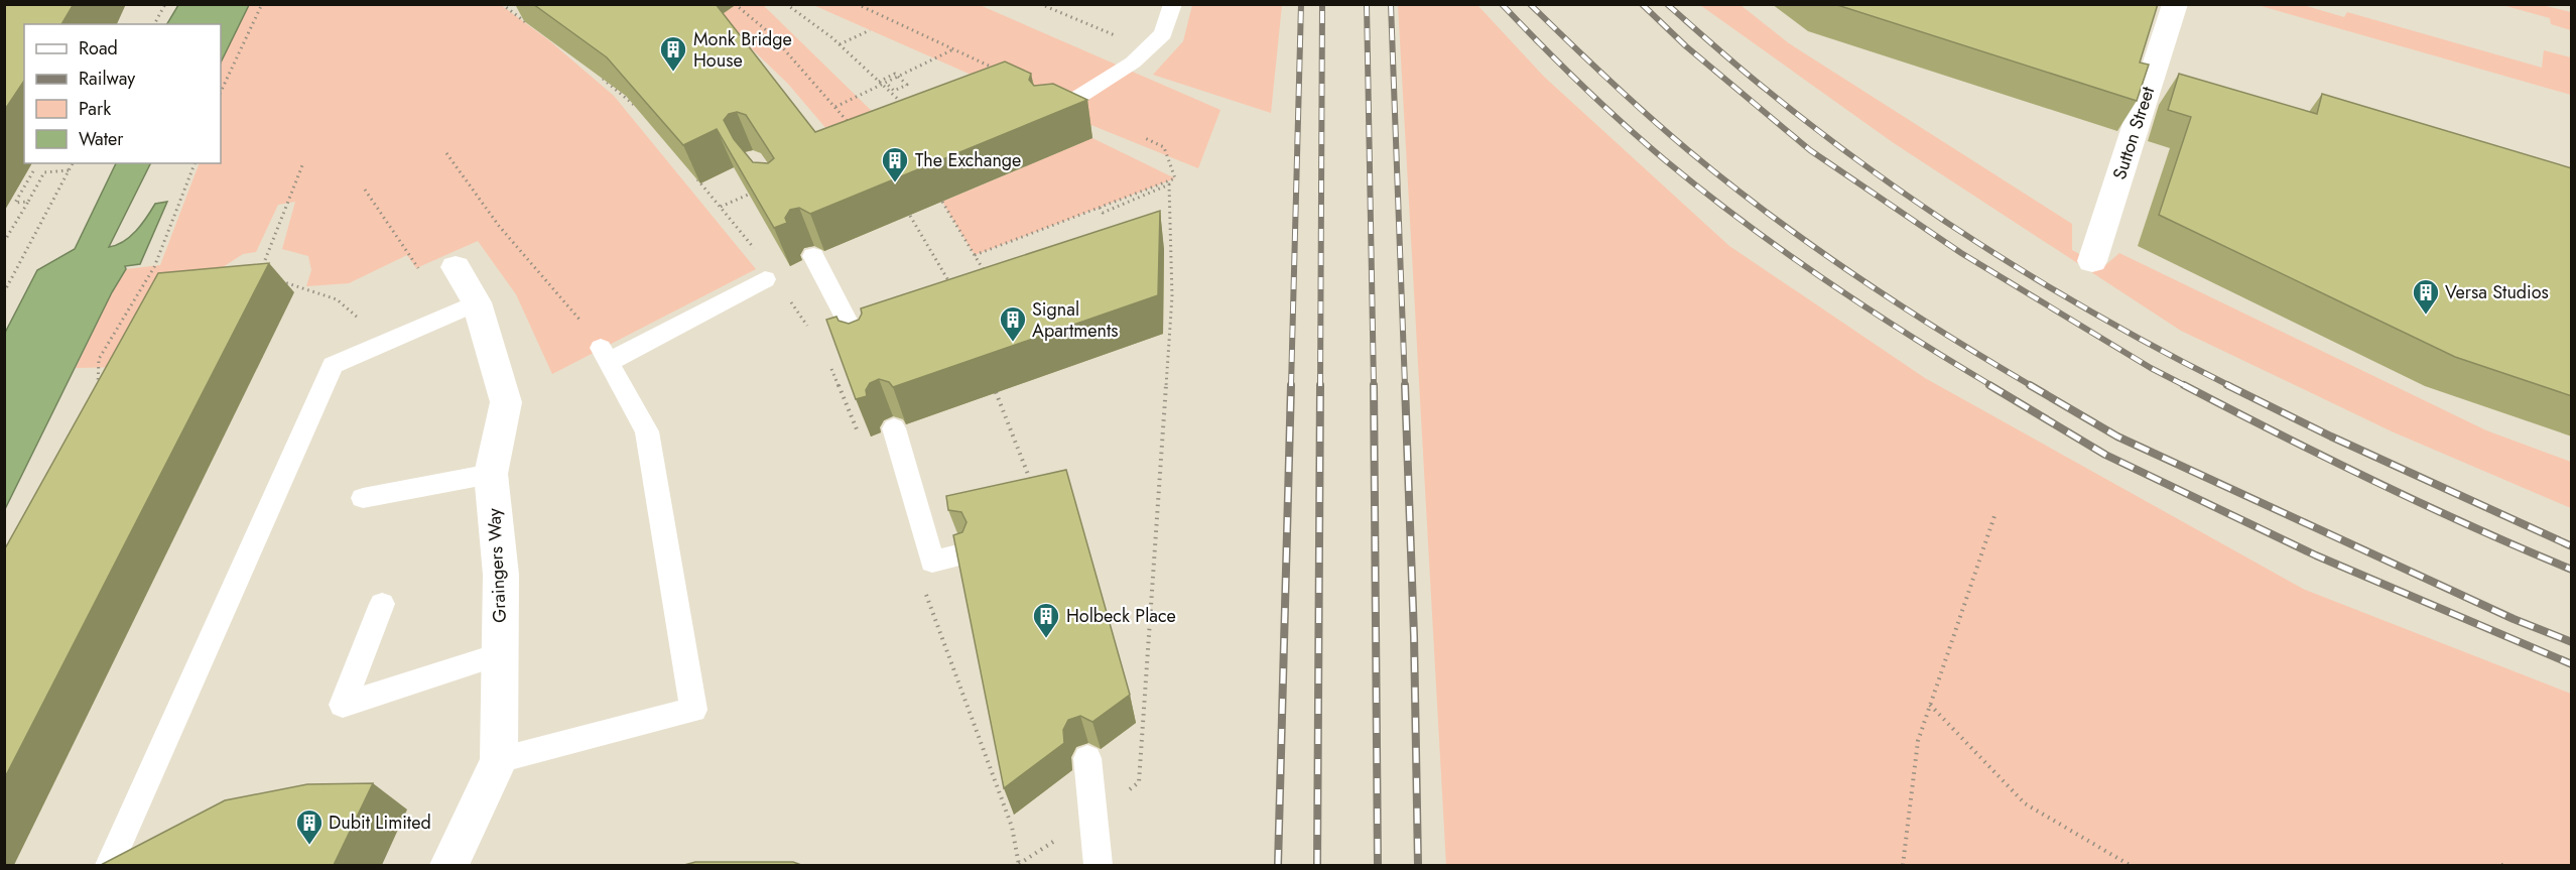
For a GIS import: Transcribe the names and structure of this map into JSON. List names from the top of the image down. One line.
{"streets":{"street":["Sutton Street","Graingers Way"]},"places":{"building":["Monk Bridge House","The Exchange","Versa Studios","Signal Apartments","Holbeck Place","Dubit Limited"]},"legend":["Road","Railway","Park","Water"]}
